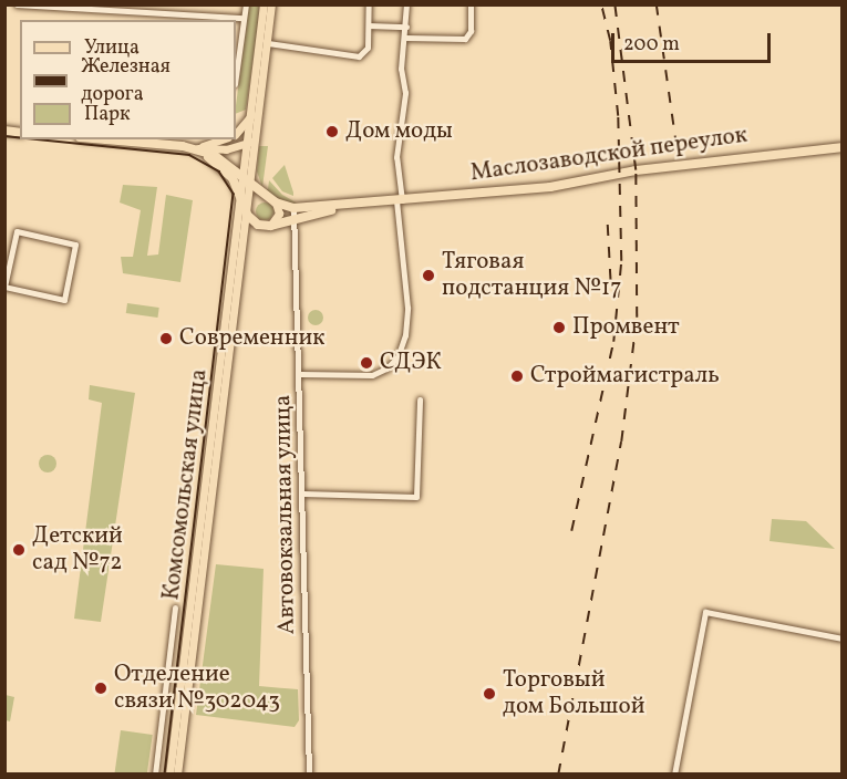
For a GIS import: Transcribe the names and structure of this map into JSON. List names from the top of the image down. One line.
{"streets":{"highway":["Маслозаводской переулок","Комсомольская улица"],"street":["Автовокзальная улица"]},"crossings":[["Маслозаводской переулок","Автовокзальная улица"]],"places":["Дом моды","Тяговая подстанция №17","Промвент","Современник","СДЭК","Строймагистраль","Детский сад №72","Отделение связи №302043","Торговый дом Большой"],"legend":["Улица","Железная дорога","Парк"],"scale_bar":"200 m"}
